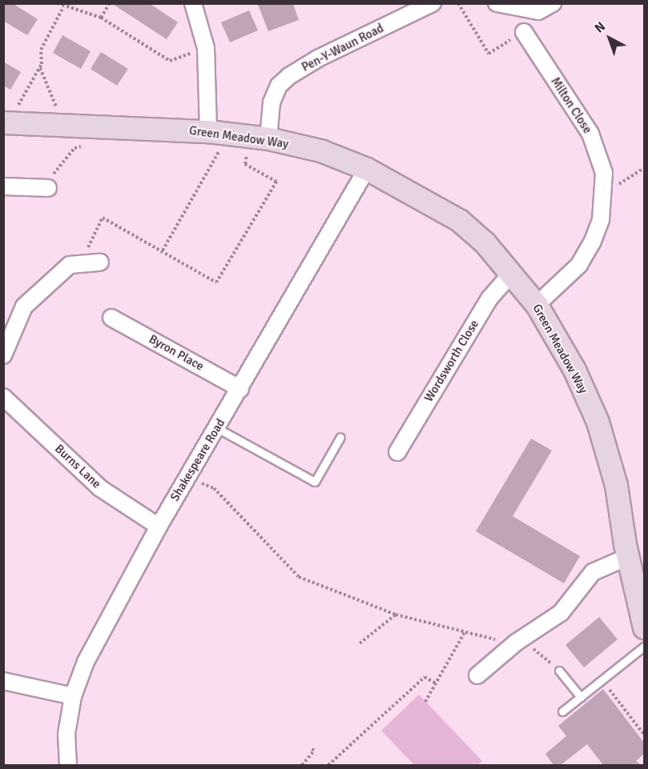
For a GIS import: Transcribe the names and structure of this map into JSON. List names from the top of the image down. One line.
{"streets":{"street":["Pen-Y-Waun Road","Milton Close","Green Meadow Way","Byron Place","Wordsworth Close","Shakespeare Road","Burns Lane"]},"crossings":[["Pen-Y-Waun Road","Green Meadow Way"],["Milton Close","Green Meadow Way"],["Green Meadow Way","Wordsworth Close"],["Green Meadow Way","Shakespeare Road"],["Byron Place","Shakespeare Road"],["Shakespeare Road","Burns Lane"]],"north":"top left"}
